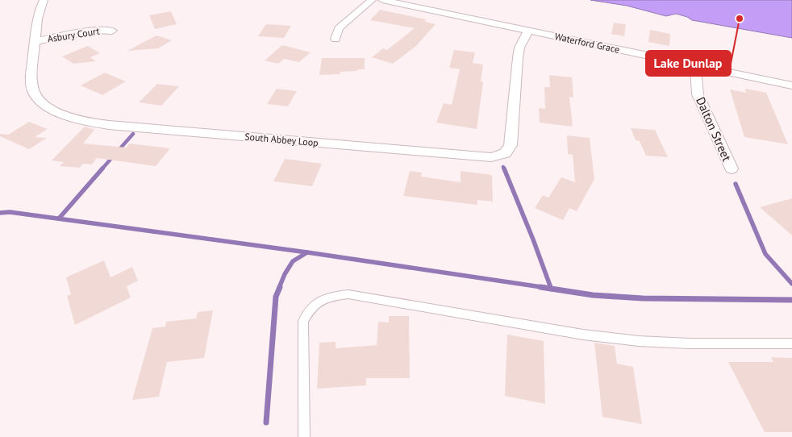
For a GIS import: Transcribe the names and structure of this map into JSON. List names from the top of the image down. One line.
{"streets":{"street":["Asbury Court","Waterford Grace","Dalton Street","South Abbey Loop"]},"crossings":[["Asbury Court","South Abbey Loop"],["Waterford Grace","Dalton Street"],["Waterford Grace","South Abbey Loop"]],"places":["Lake Dunlap"]}
